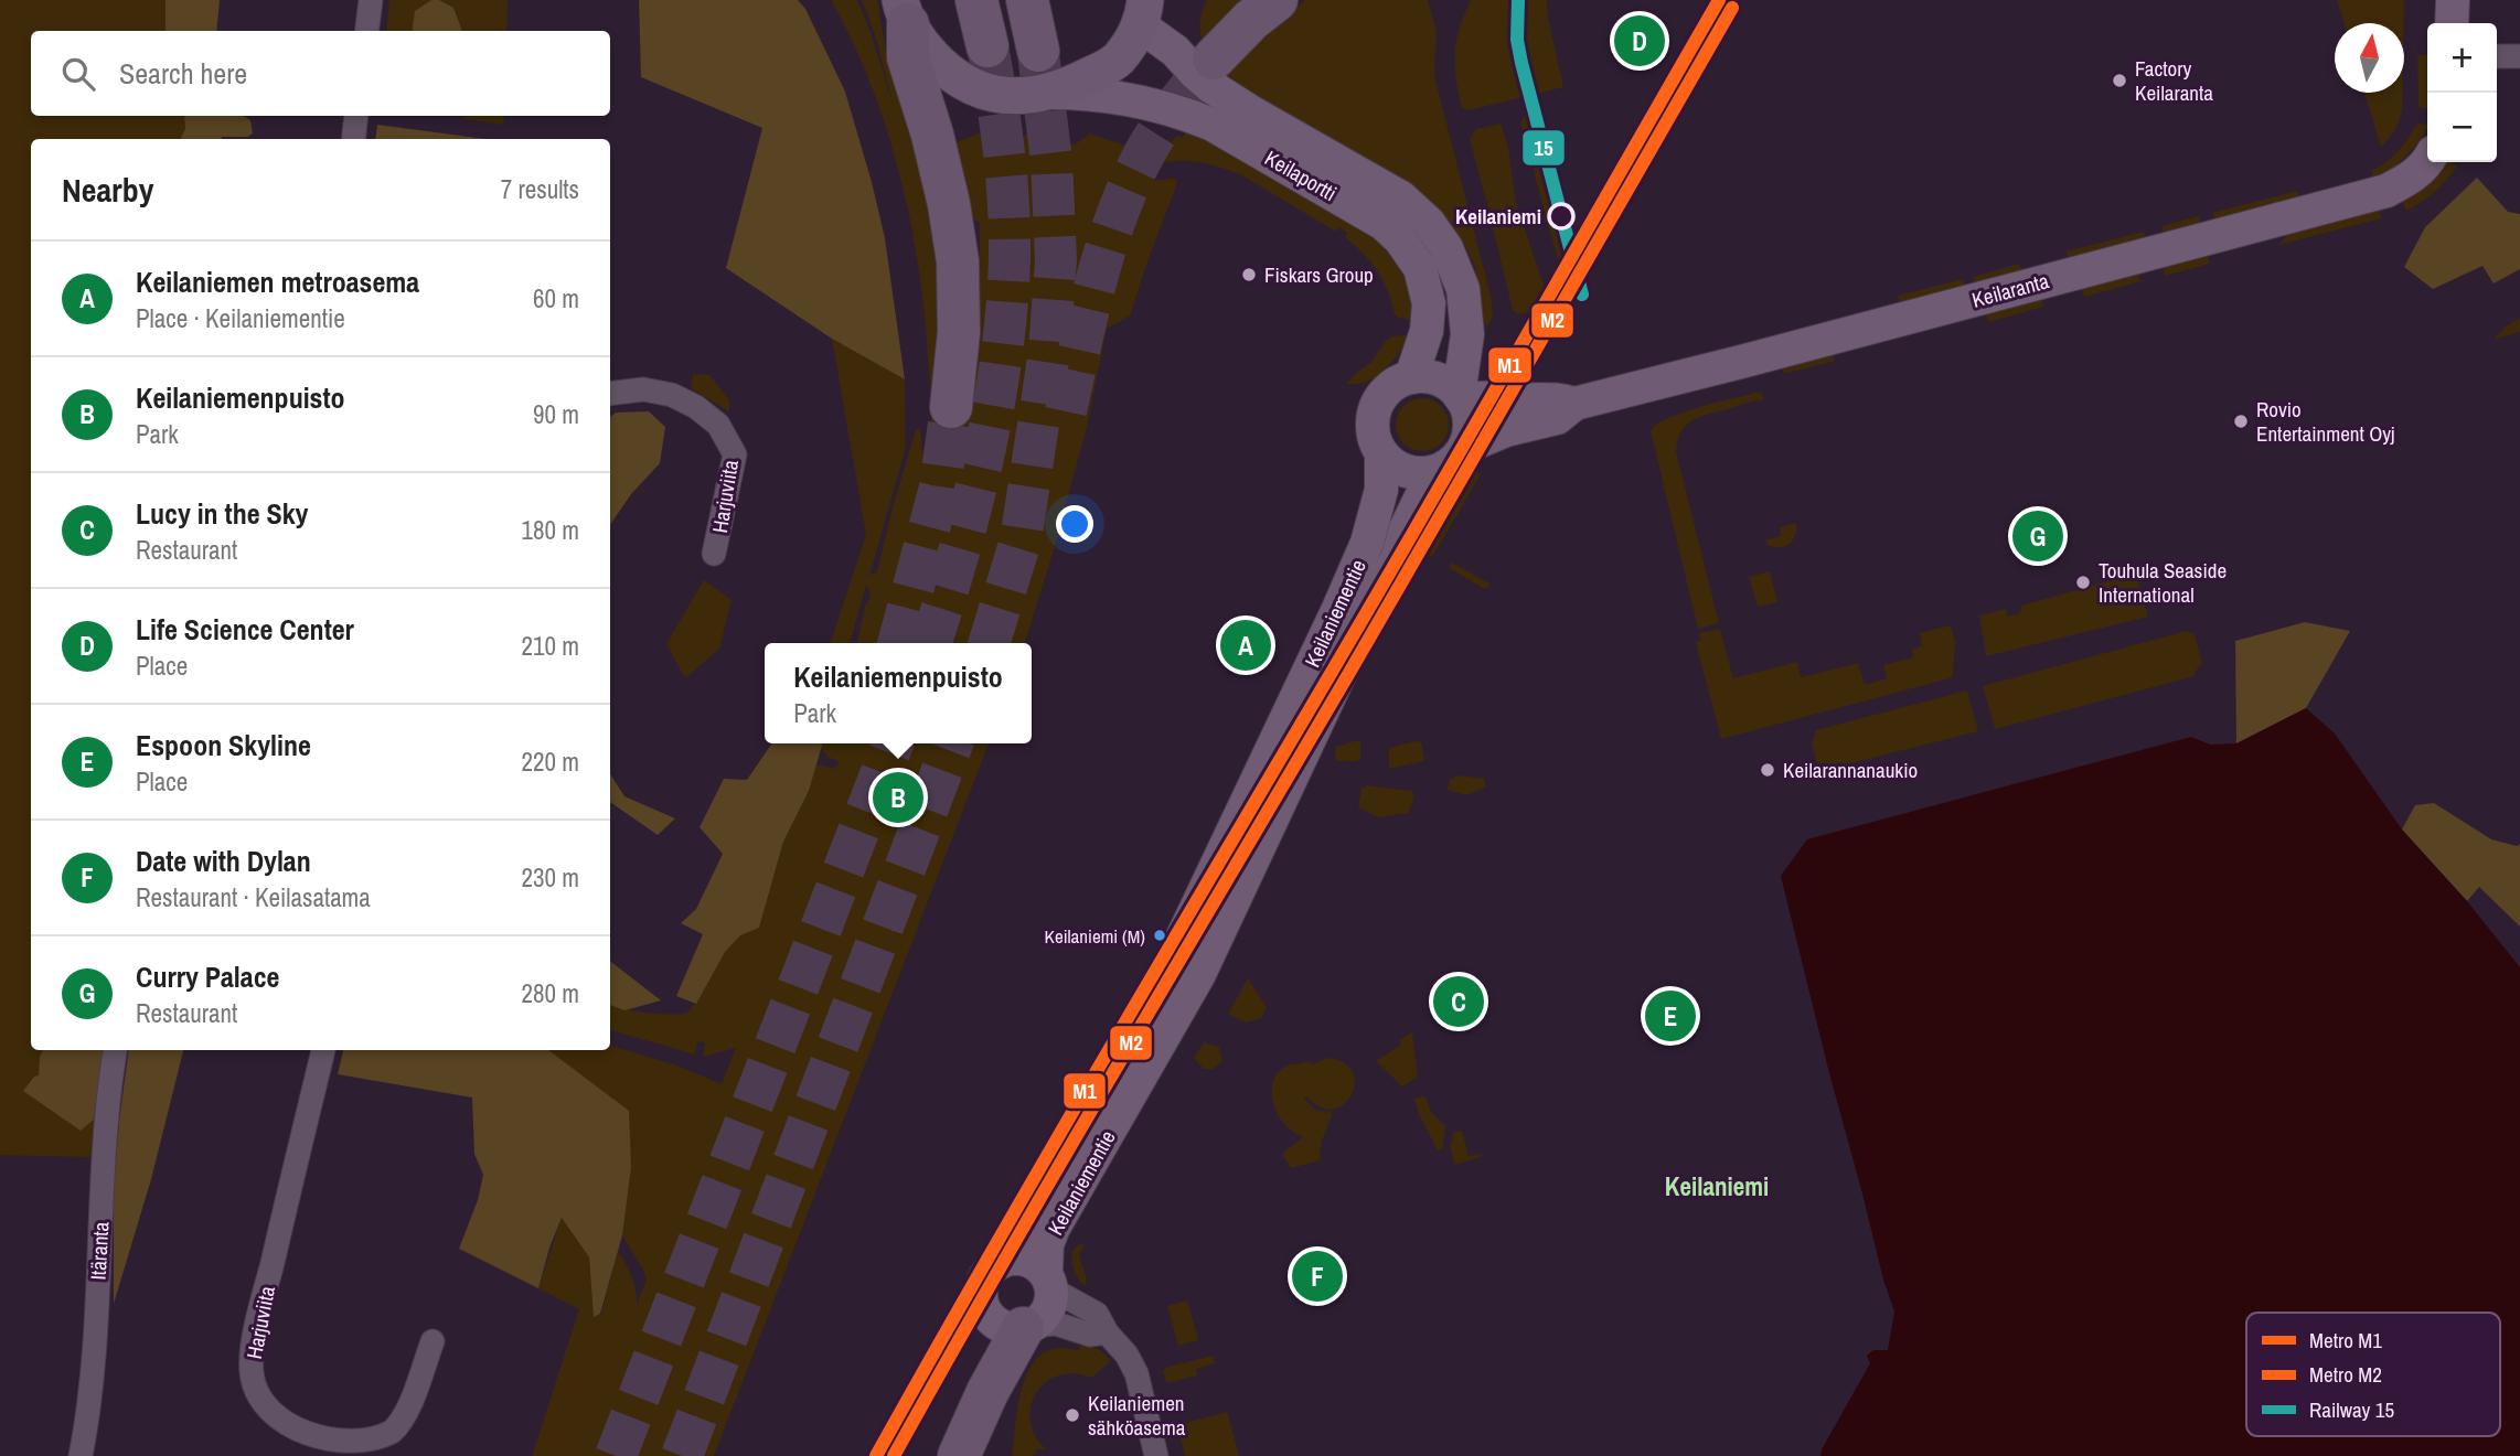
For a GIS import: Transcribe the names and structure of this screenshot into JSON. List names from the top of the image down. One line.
{"streets":{"street":["Keilaportti","Keilaranta","Harjuviita","Keilaniementie","Itäranta"]},"crossings":[["Keilaportti","Keilaranta"],["Keilaportti","Keilaniementie"],["Keilaranta","Keilaniementie"]],"districts":["Keilaniemi"],"places":["Factory Keilaranta","Keilaniemi","Fiskars Group","Rovio Entertainment Oyj","Touhula Seaside International","Keilarannanaukio","Keilaniemi (M)","Keilaniemen sähköasema"],"lines":["metro line M1","rail line 15","metro line M2"],"legend":["Metro M1","Metro M2","Railway 15"],"north":"top","page":{"pins":["D","G","A","B","C","E","F"],"map_buttons":["+","−"],"search":"Search here","heading":["Nearby","7 results"],"list":[{"mark":"A","name":"Keilaniemen metroasema","note":"Place · Keilaniementie","value":"60 m"},{"mark":"B","name":"Keilaniemenpuisto","note":"Park","value":"90 m"},{"mark":"C","name":"Lucy in the Sky","note":"Restaurant","value":"180 m"},{"mark":"D","name":"Life Science Center","note":"Place","value":"210 m"},{"mark":"E","name":"Espoon Skyline","note":"Place","value":"220 m"},{"mark":"F","name":"Date with Dylan","note":"Restaurant · Keilasatama","value":"230 m"},{"mark":"G","name":"Curry Palace","note":"Restaurant","value":"280 m"}],"popup":["Keilaniemenpuisto","Park"]}}
